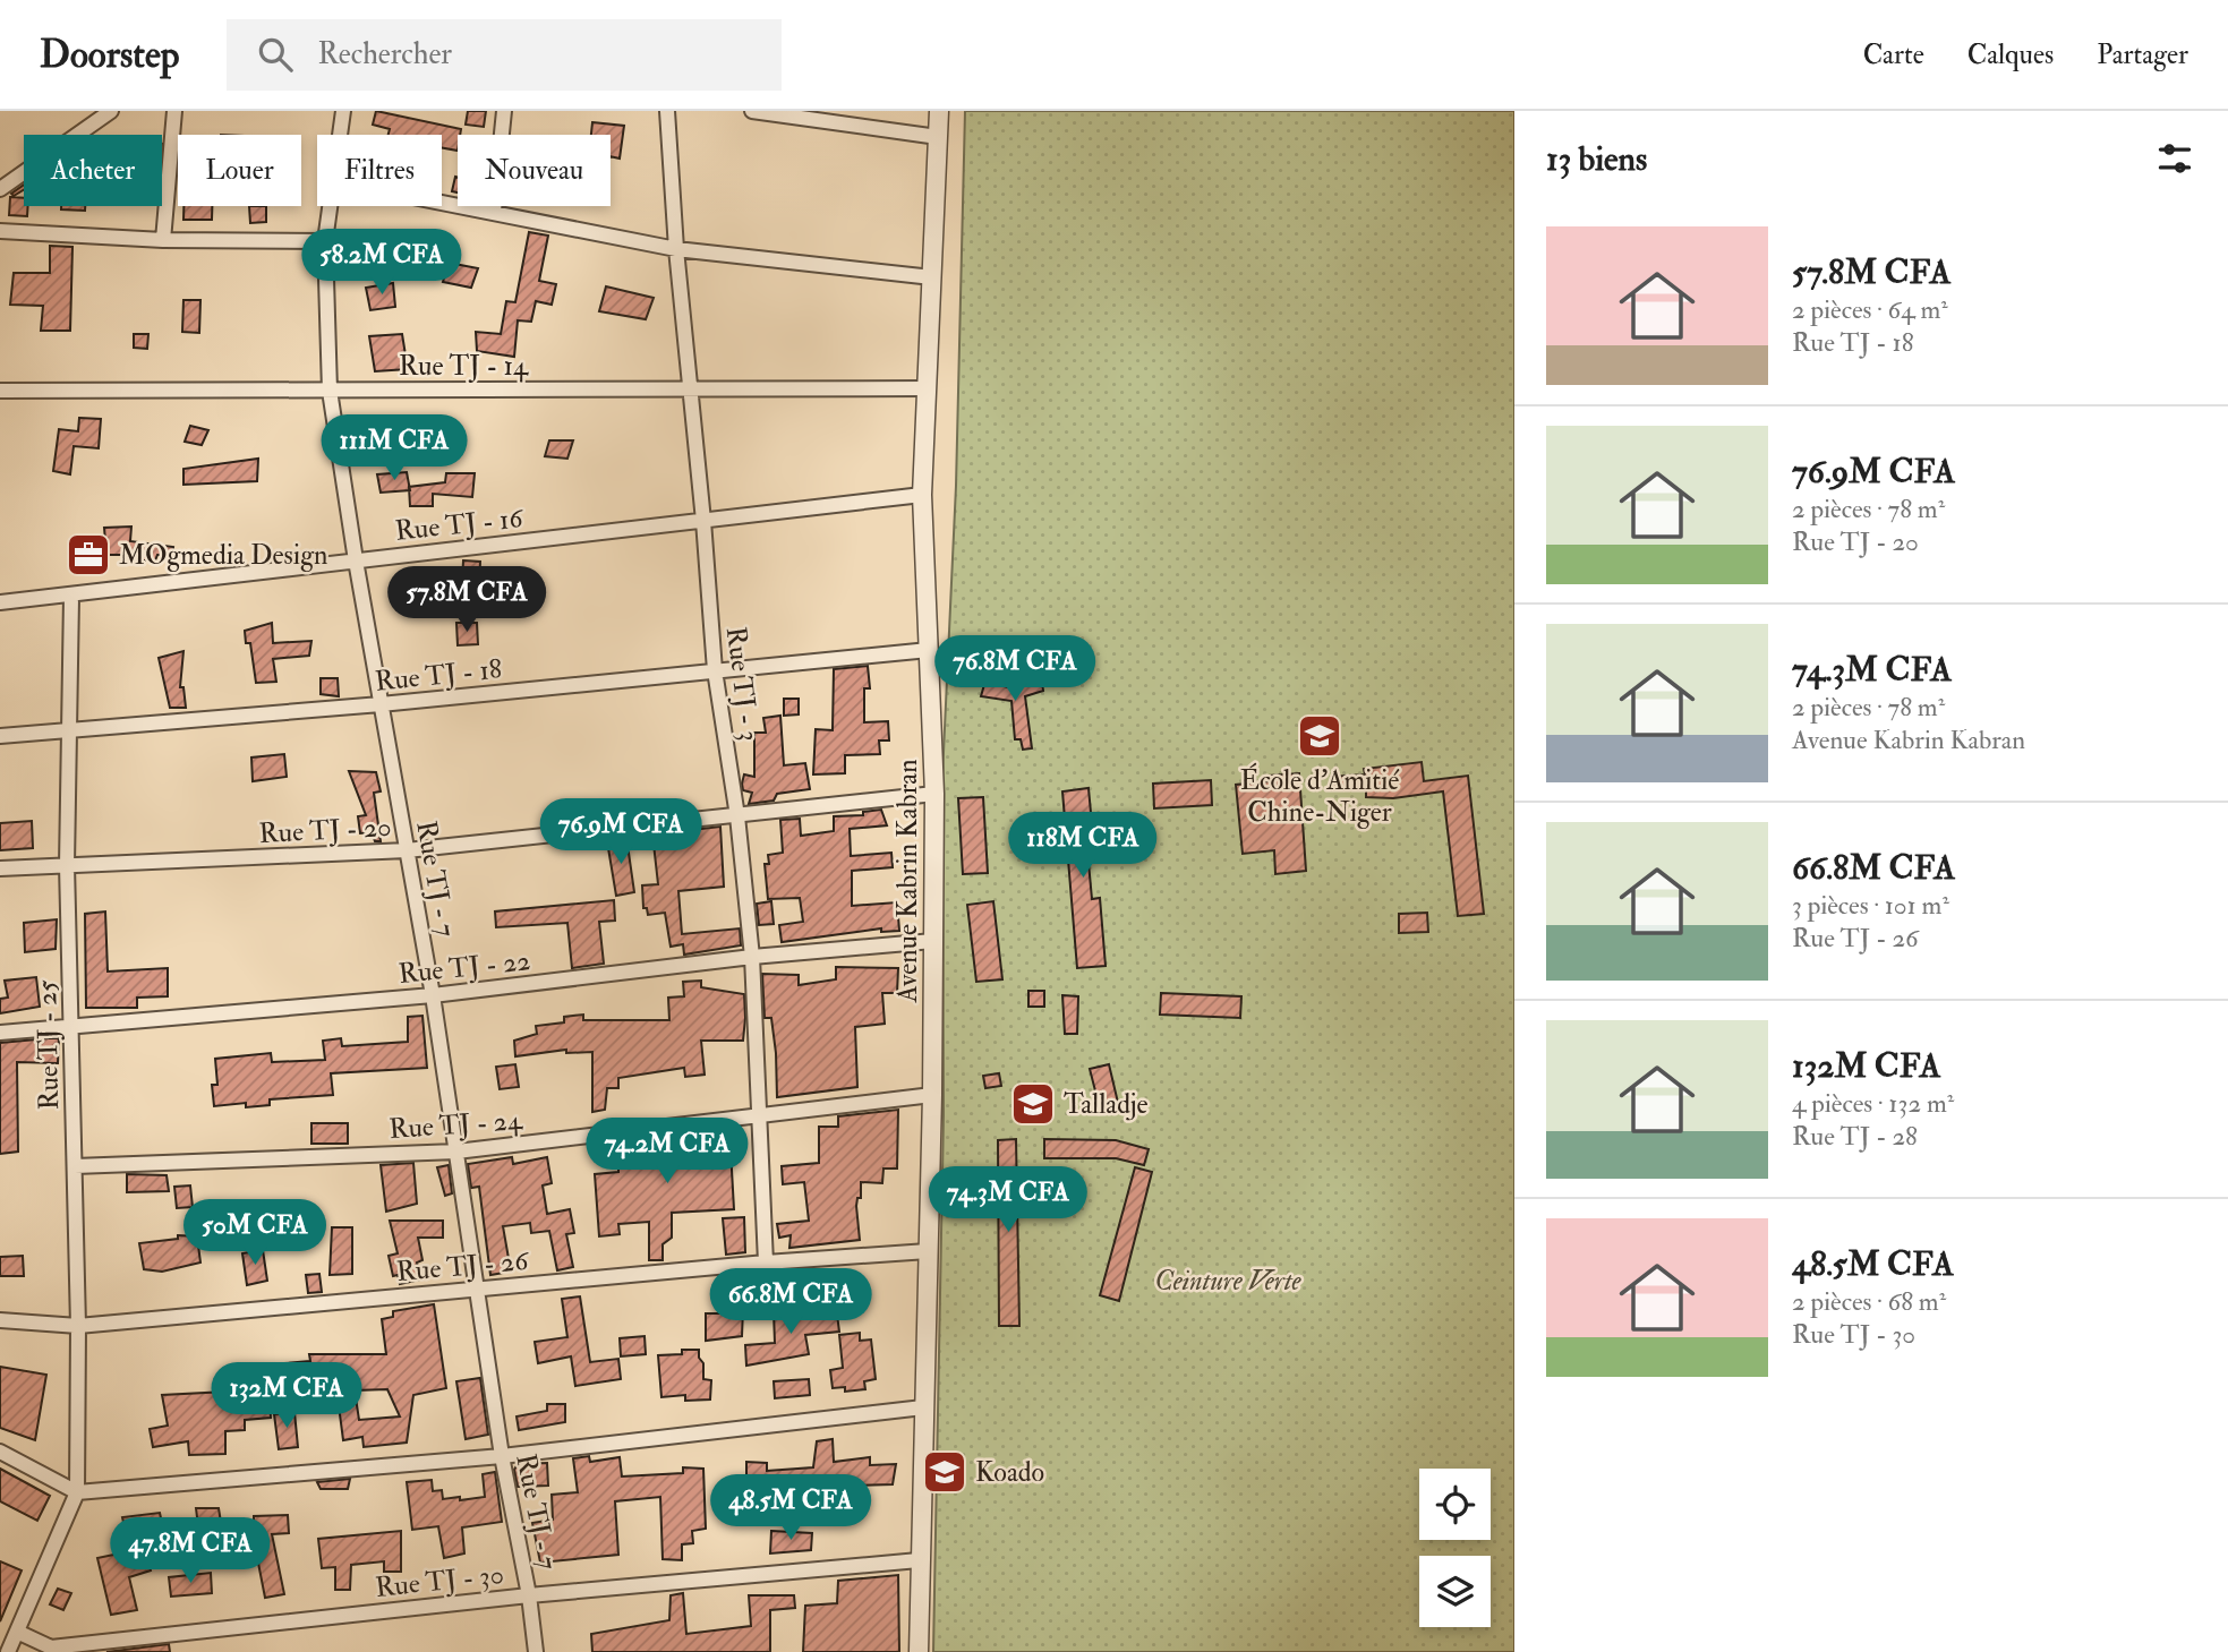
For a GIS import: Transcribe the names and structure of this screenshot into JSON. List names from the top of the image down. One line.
{"streets":{"street":["Rue TJ - 14","Rue TJ - 16","Rue TJ - 18","Rue TJ - 3","Rue TJ - 20","Rue TJ - 7","Avenue Kabrin Kabran","Rue TJ - 22","Rue TJ - 25","Rue TJ - 24","Rue TJ - 26","Rue TJ - 30"]},"crossings":[["Rue TJ - 14","Rue TJ - 3"],["Rue TJ - 14","Rue TJ - 7"],["Rue TJ - 14","Avenue Kabrin Kabran"],["Rue TJ - 16","Rue TJ - 3"],["Rue TJ - 16","Rue TJ - 7"],["Rue TJ - 16","Avenue Kabrin Kabran"],["Rue TJ - 16","Rue TJ - 25"],["Rue TJ - 18","Rue TJ - 3"],["Rue TJ - 18","Rue TJ - 7"],["Rue TJ - 18","Avenue Kabrin Kabran"],["Rue TJ - 18","Rue TJ - 25"],["Rue TJ - 3","Rue TJ - 20"],["Rue TJ - 3","Rue TJ - 22"],["Rue TJ - 3","Rue TJ - 24"],["Rue TJ - 3","Rue TJ - 26"],["Rue TJ - 20","Rue TJ - 7"],["Rue TJ - 20","Avenue Kabrin Kabran"],["Rue TJ - 20","Rue TJ - 25"],["Rue TJ - 7","Rue TJ - 22"],["Rue TJ - 7","Rue TJ - 24"],["Rue TJ - 7","Rue TJ - 26"],["Rue TJ - 7","Rue TJ - 30"],["Avenue Kabrin Kabran","Rue TJ - 22"],["Avenue Kabrin Kabran","Rue TJ - 24"],["Avenue Kabrin Kabran","Rue TJ - 26"],["Avenue Kabrin Kabran","Rue TJ - 30"],["Rue TJ - 22","Rue TJ - 25"],["Rue TJ - 25","Rue TJ - 24"],["Rue TJ - 25","Rue TJ - 26"]],"parks":["Ceinture Verte"],"places":{"office":["MOgmedia Design"],"school or university":["École d'Amitié Chine-Niger","Talladje","Koado"]},"page":{"header":"Doorstep","search":"Rechercher","nav":["Carte","Calques","Partager"],"heading":"13 biens","chip":["Acheter","Louer","Filtres","Nouveau"],"list":[{"name":"57.8M CFA","note":"2 pièces · 64 m² · Rue TJ - 18"},{"name":"76.9M CFA","note":"2 pièces · 78 m² · Rue TJ - 20"},{"name":"74.3M CFA","note":"2 pièces · 78 m² · Avenue Kabrin Kabran"},{"name":"66.8M CFA","note":"3 pièces · 101 m² · Rue TJ - 26"},{"name":"132M CFA","note":"4 pièces · 132 m² · Rue TJ - 28"},{"name":"48.5M CFA","note":"2 pièces · 68 m² · Rue TJ - 30"}],"price":["58.2M CFA","111M CFA","57.8M CFA","76.8M CFA","76.9M CFA","118M CFA","74.2M CFA","74.3M CFA","50M CFA","66.8M CFA","132M CFA","48.5M CFA","47.8M CFA"]}}
